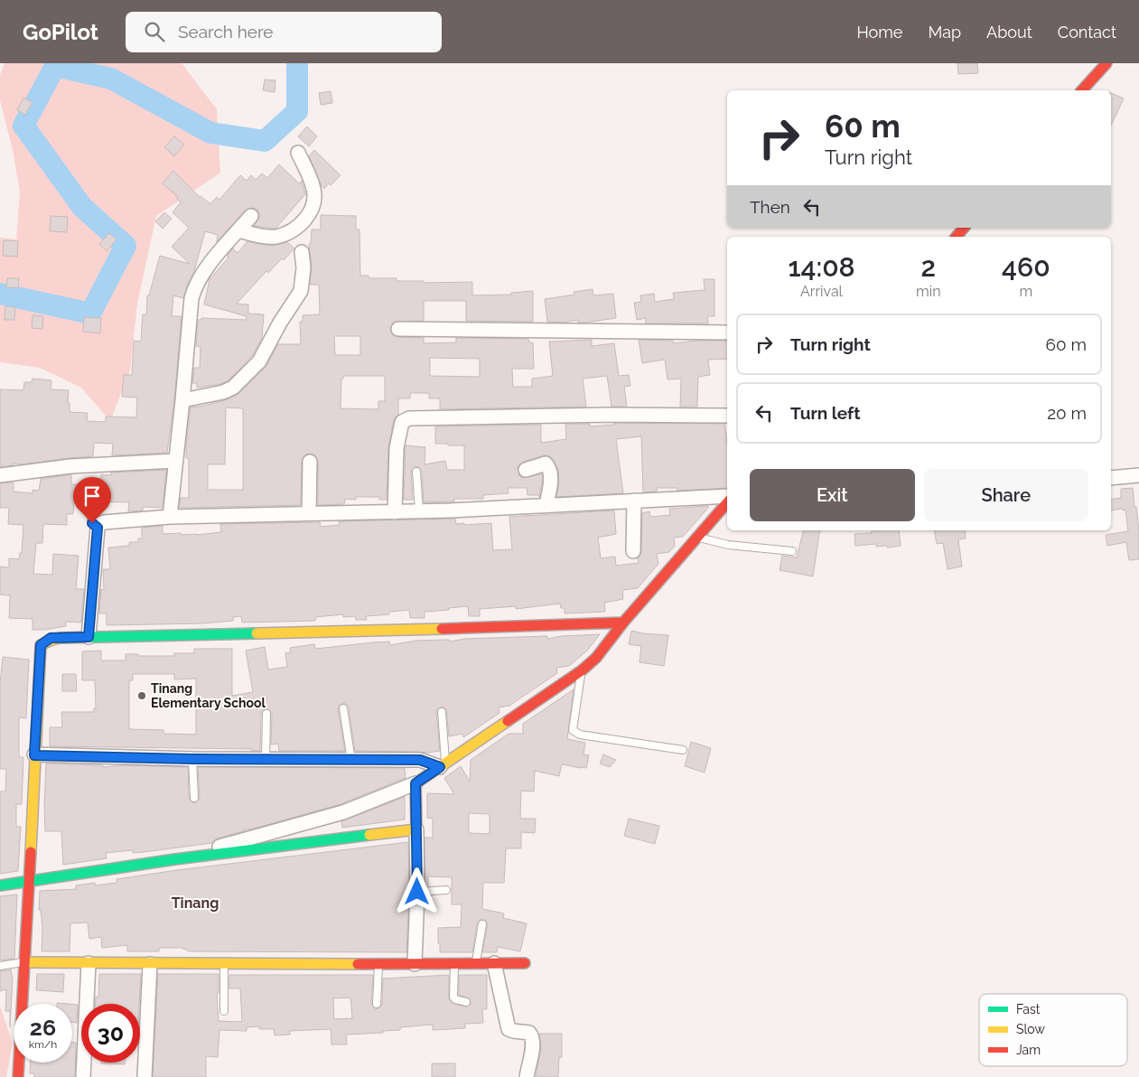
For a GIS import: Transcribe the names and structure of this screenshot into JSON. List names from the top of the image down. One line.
{"districts":["Tinang"],"places":["Tinang Elementary School"],"legend":["Fast","Slow","Jam"],"page":{"header":"GoPilot","search":"Search here","nav":["Home","Map","About","Contact"],"turn":["60 m","Turn right"],"then":"Then","eta":["14:08","Arrival","2","min","460","m"],"list":[{"name":"Turn right","value":"60 m"},{"name":"Turn left","value":"20 m"}],"buttons":["Exit","Share"],"speed":"26 km/h","limit":"30"}}
